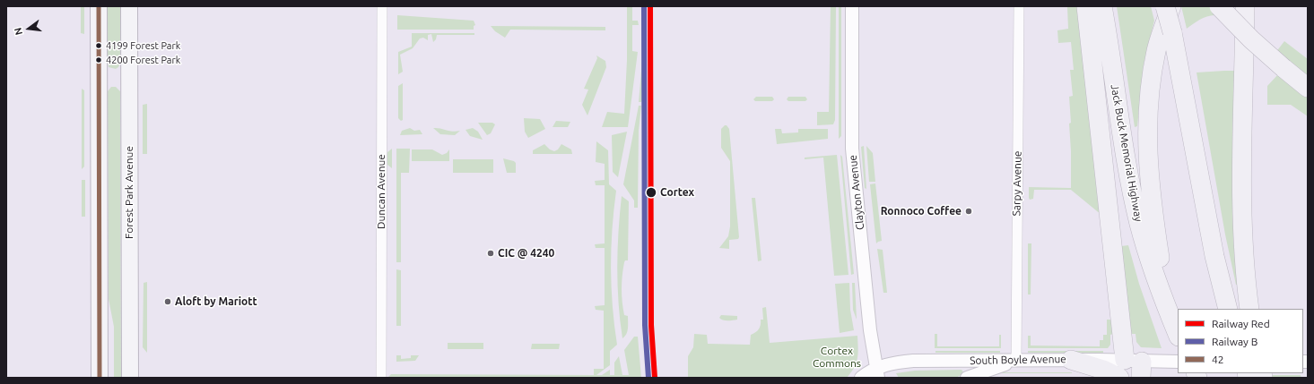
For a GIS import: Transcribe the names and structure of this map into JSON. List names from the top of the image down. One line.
{"streets":{"highway":["Jack Buck Memorial Highway"],"main road":["Forest Park Avenue"],"street":["Sarpy Avenue","Duncan Avenue","Clayton Avenue","South Boyle Avenue"]},"crossings":[["Sarpy Avenue","South Boyle Avenue"],["Clayton Avenue","South Boyle Avenue"]],"parks":["Cortex Commons"],"places":["4199 Forest Park","4200 Forest Park","Cortex","Ronnoco Coffee","CIC @ 4240","Aloft by Mariott"],"lines":["rail line Red","rail line B","transit line 42"],"legend":["Railway Red","Railway B","42"],"north":"left"}
